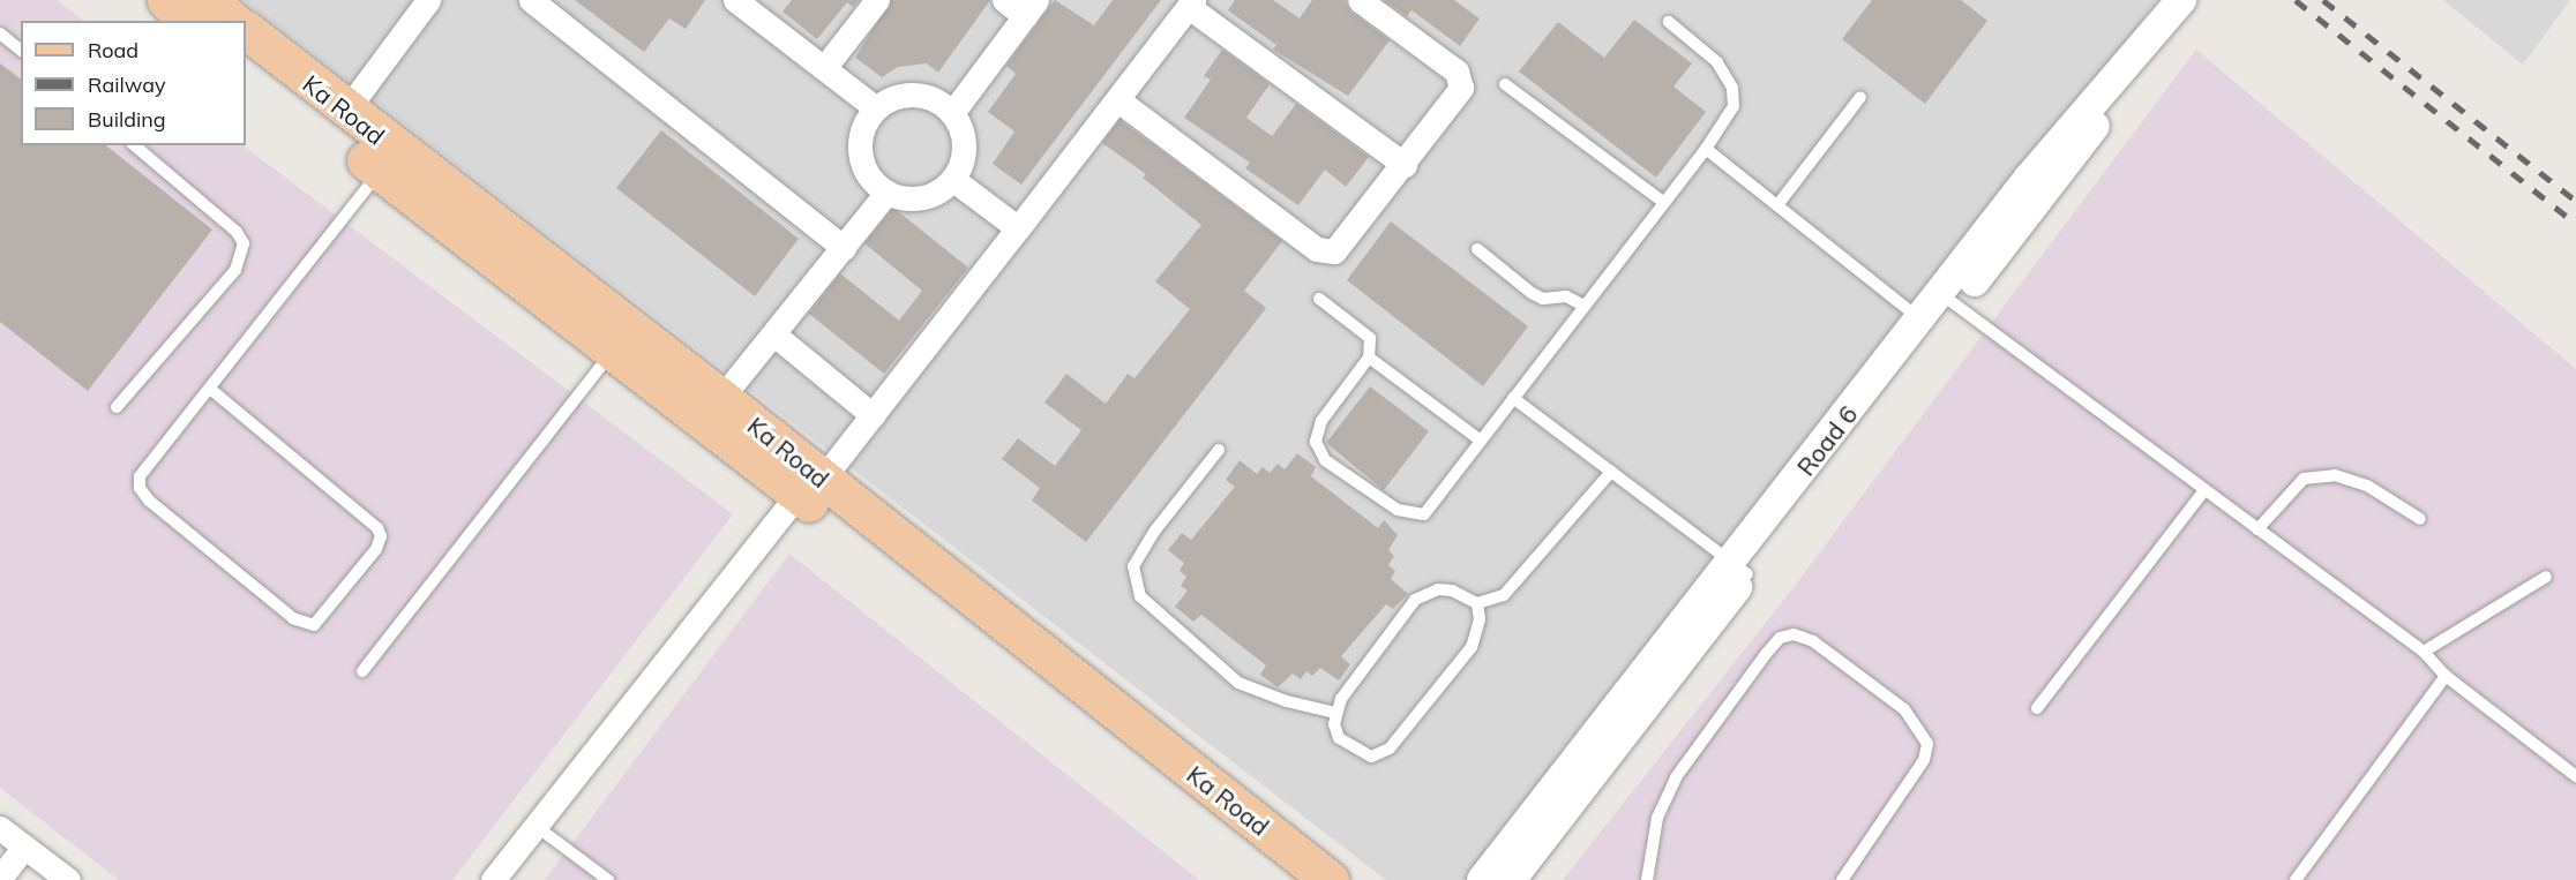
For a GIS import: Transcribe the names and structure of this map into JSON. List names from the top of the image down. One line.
{"streets":{"main road":["Ka Road"],"street":["Road 6"]},"legend":["Road","Railway","Building"]}
